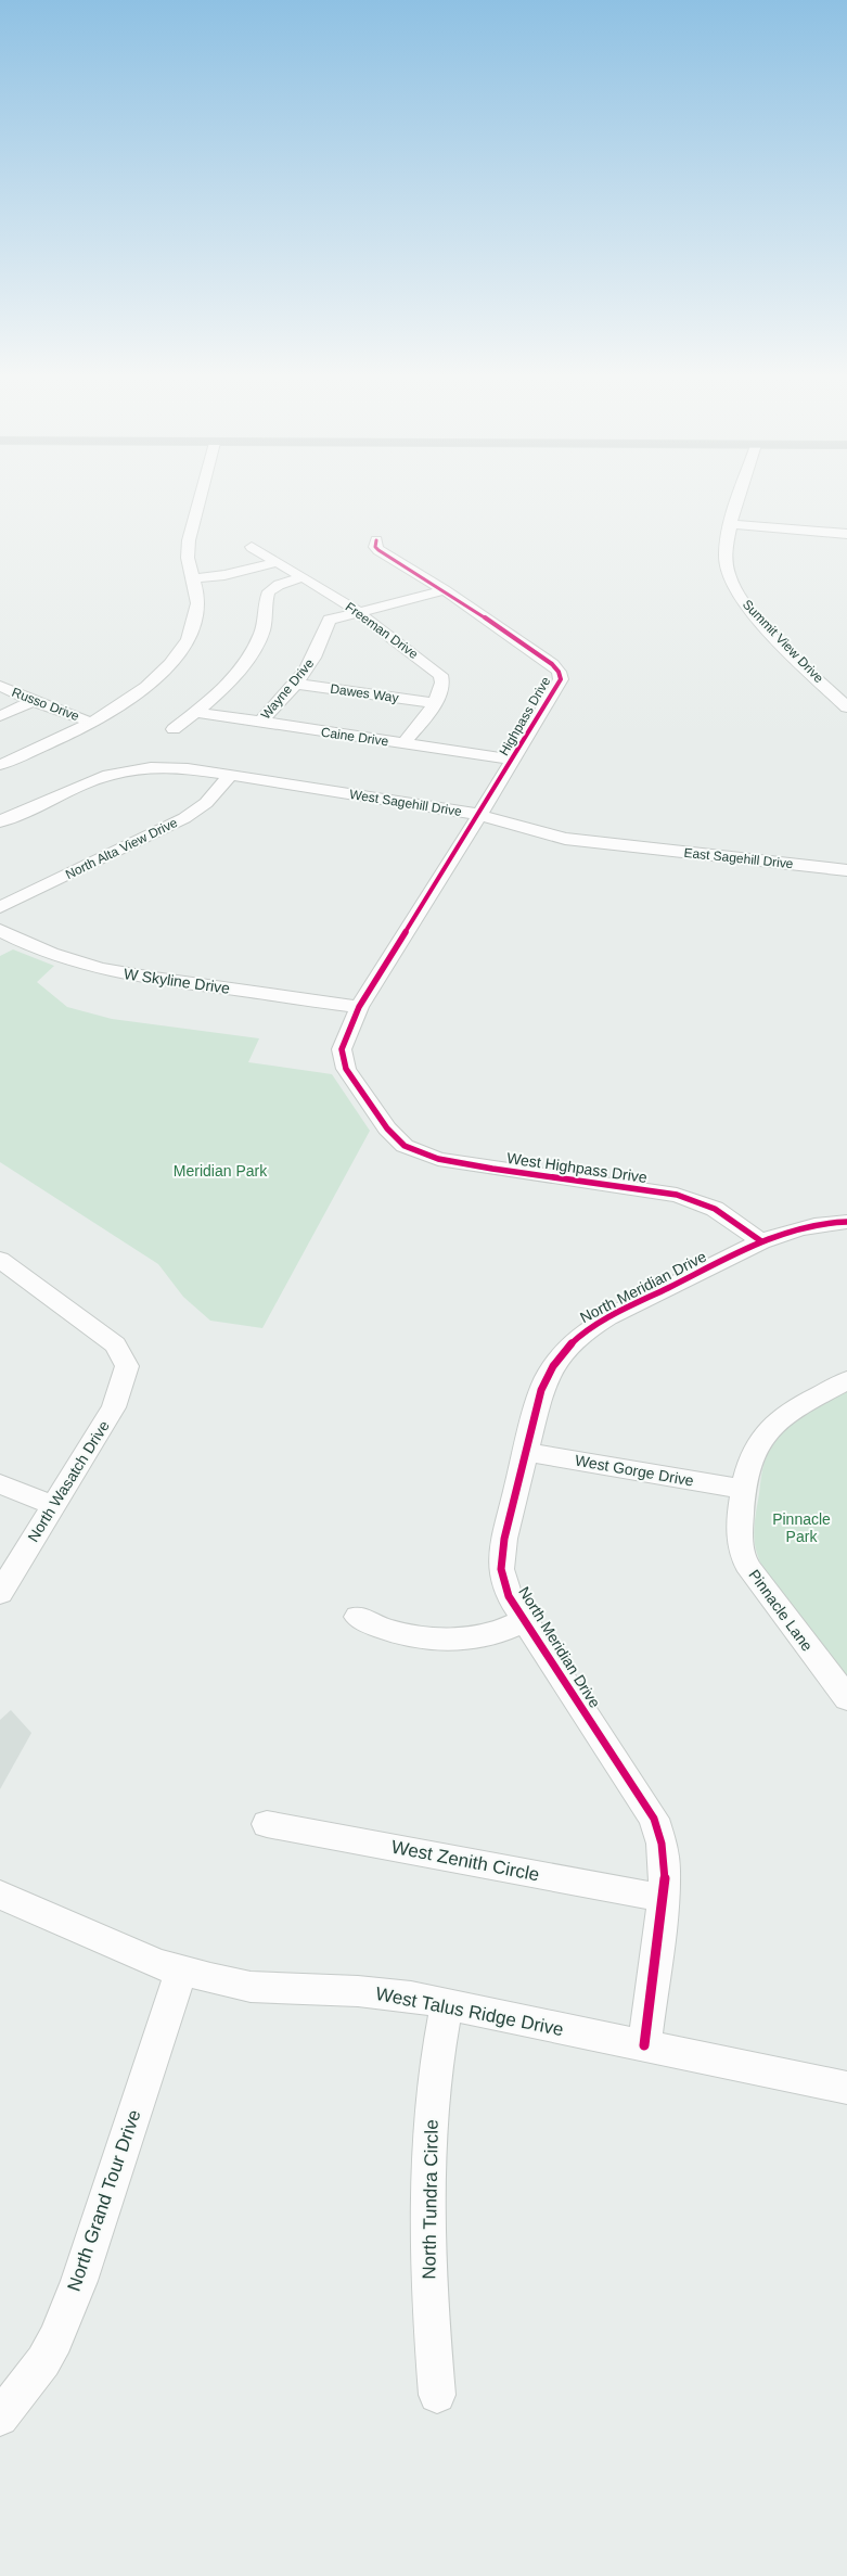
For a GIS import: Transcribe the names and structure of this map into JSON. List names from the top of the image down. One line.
{"streets":{"street":["Freeman Drive","Summit View Drive","Wayne Drive","Dawes Way","Russo Drive","Highpass Drive","Caine Drive","West Sagehill Drive","North Alta View Drive","East Sagehill Drive","W Skyline Drive","West Highpass Drive","North Meridian Drive","West Gorge Drive","North Wasatch Drive","Pinnacle Lane","West Zenith Circle","West Talus Ridge Drive","North Tundra Circle","North Grand Tour Drive"]},"crossings":[["Freeman Drive","Wayne Drive"],["Freeman Drive","Dawes Way"],["Freeman Drive","Caine Drive"],["Wayne Drive","Dawes Way"],["Wayne Drive","Highpass Drive"],["Wayne Drive","Caine Drive"],["Highpass Drive","Caine Drive"],["Highpass Drive","West Sagehill Drive"],["Highpass Drive","W Skyline Drive"],["Highpass Drive","West Highpass Drive"],["West Sagehill Drive","North Alta View Drive"],["West Sagehill Drive","East Sagehill Drive"],["W Skyline Drive","West Highpass Drive"],["West Highpass Drive","North Meridian Drive"],["North Meridian Drive","West Gorge Drive"],["North Meridian Drive","West Zenith Circle"],["North Meridian Drive","West Talus Ridge Drive"],["West Gorge Drive","Pinnacle Lane"],["West Talus Ridge Drive","North Tundra Circle"],["West Talus Ridge Drive","North Grand Tour Drive"]],"parks":["Meridian Park","Pinnacle Park"]}
